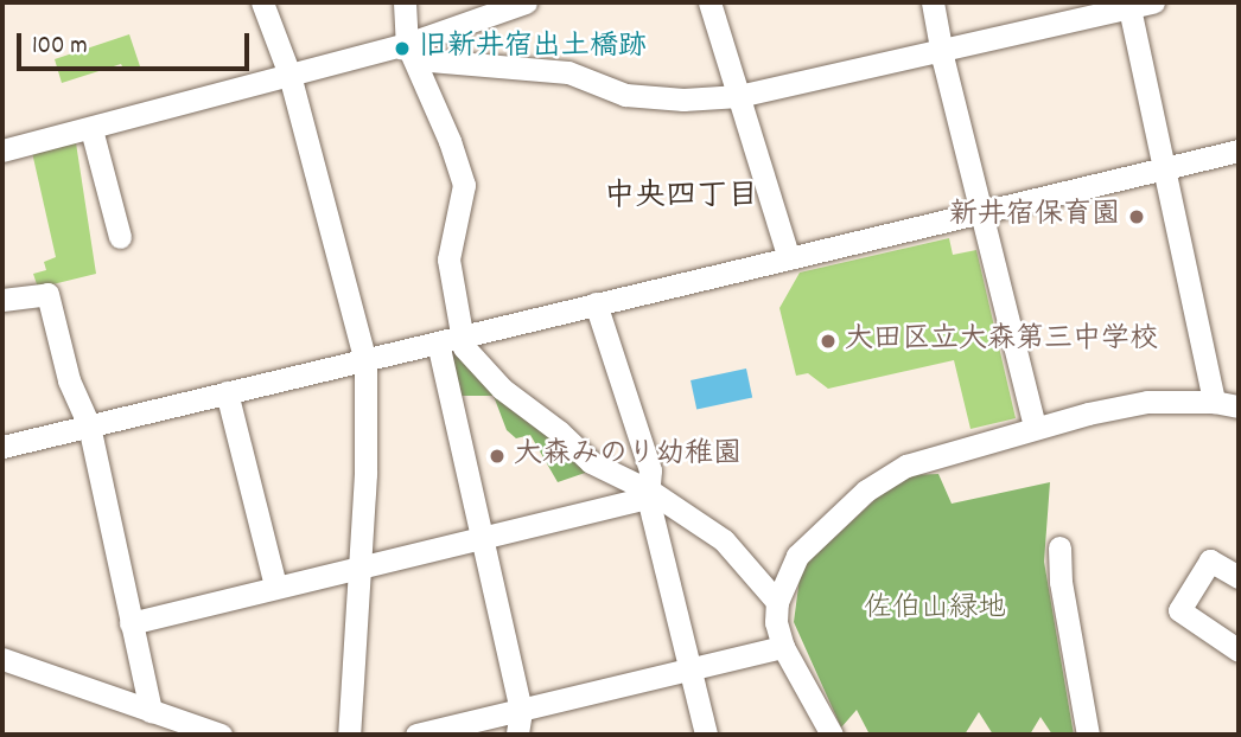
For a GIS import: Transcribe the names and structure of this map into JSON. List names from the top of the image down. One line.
{"districts":["中央四丁目"],"parks":["佐伯山緑地"],"places":["旧新井宿出土橋跡","新井宿保育園","大田区立大森第三中学校","大森みのり幼稚園"],"scale_bar":"100 m"}
